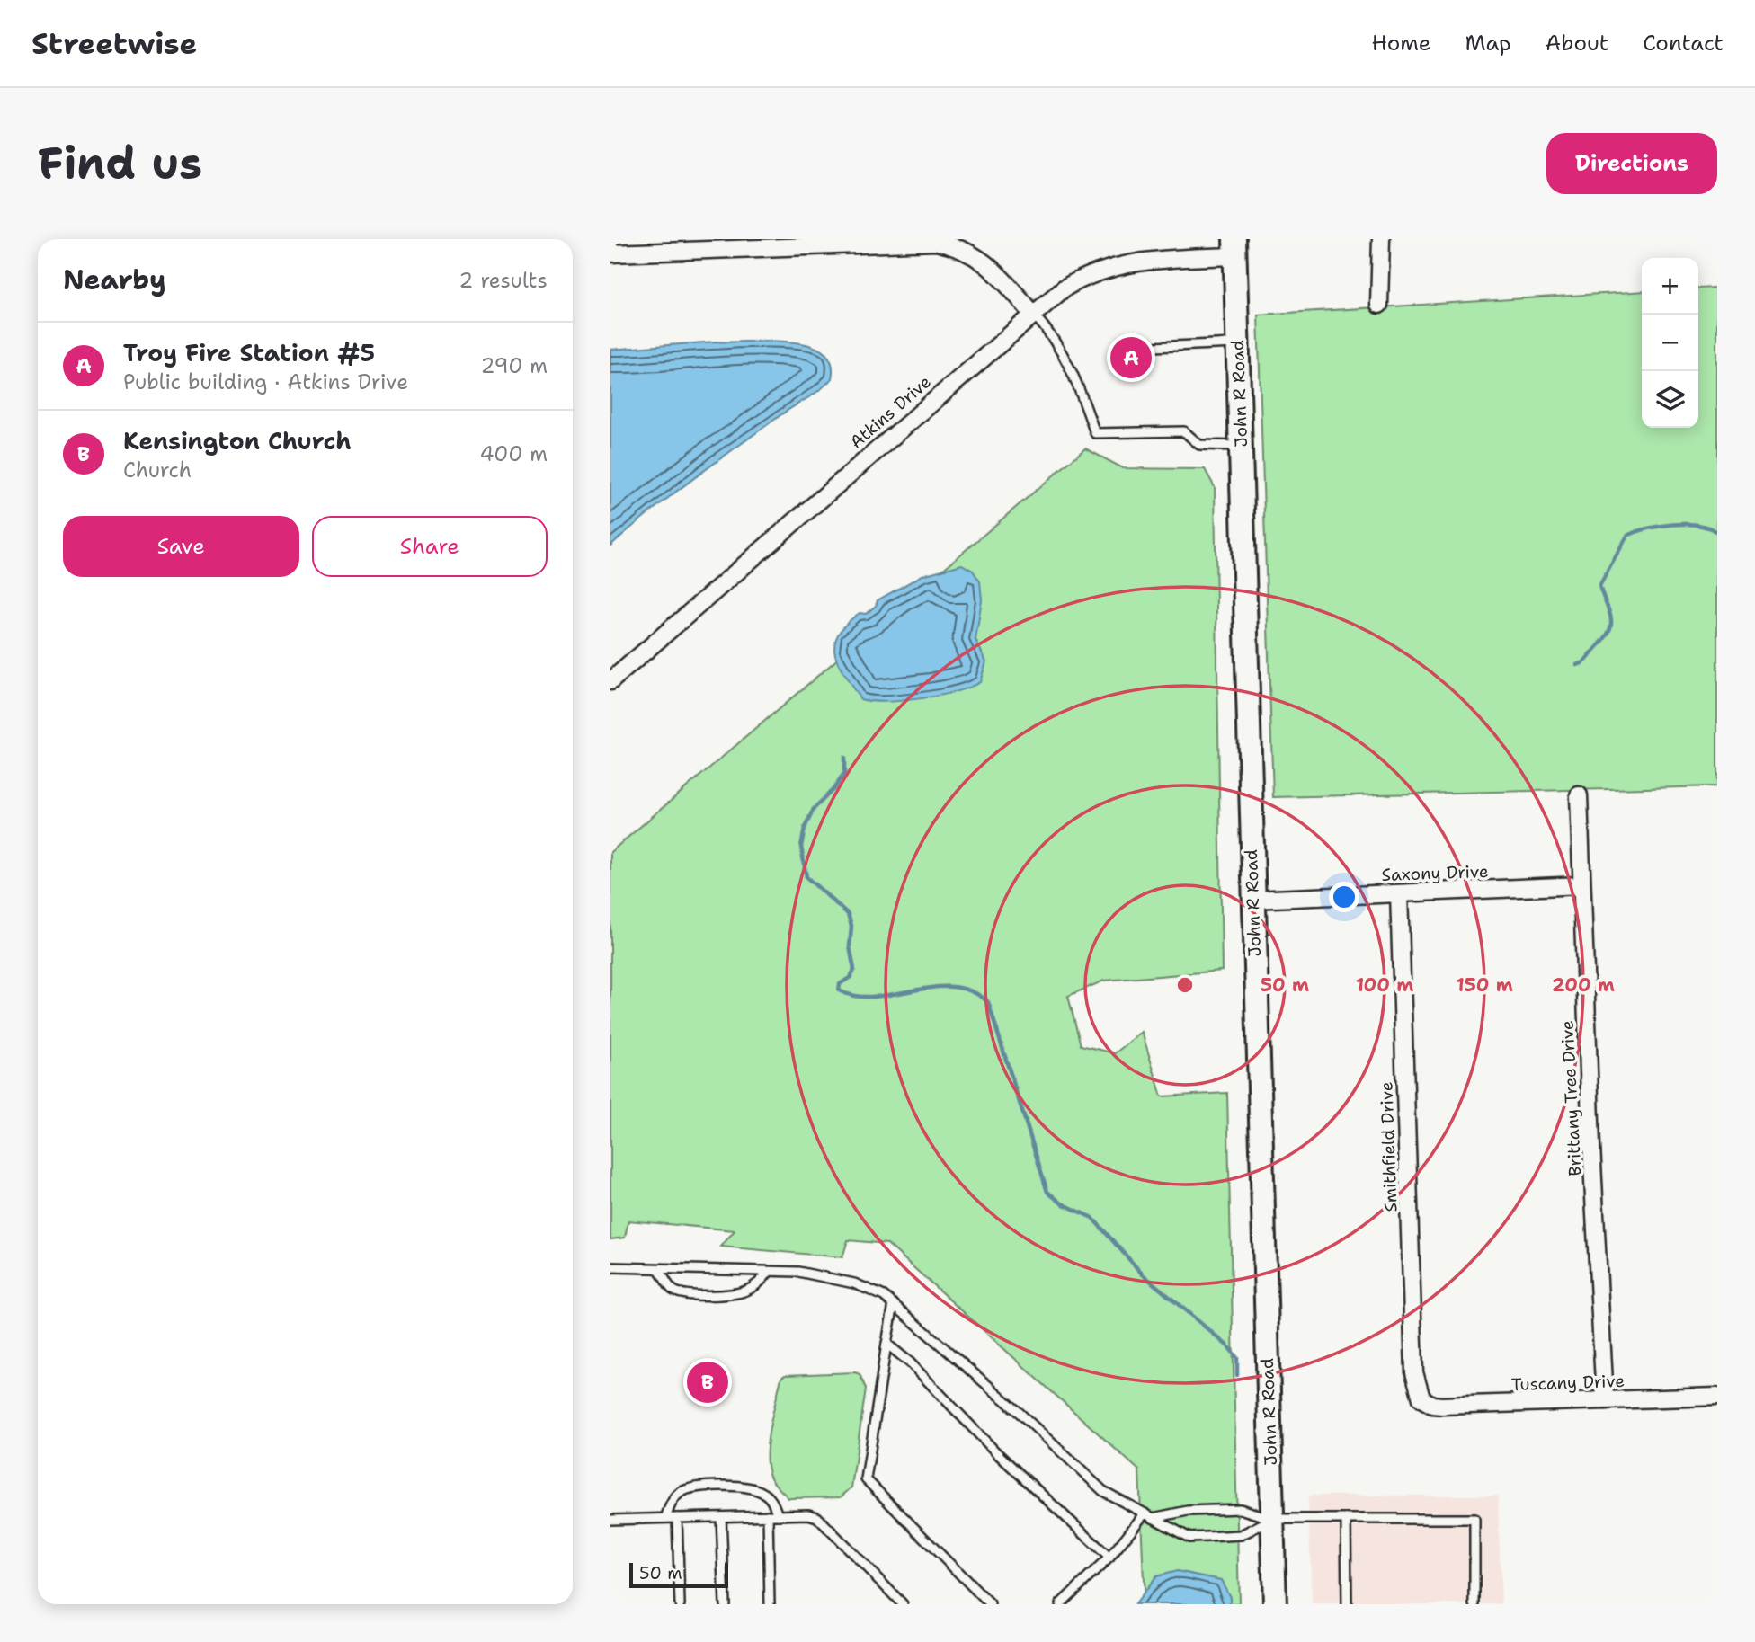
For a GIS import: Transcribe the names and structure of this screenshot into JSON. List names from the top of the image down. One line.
{"streets":{"main road":["John R Road"],"street":["Atkins Drive","Saxony Drive","Brittany Tree Drive","Smithfield Drive","Tuscany Drive"]},"crossings":[["John R Road","Atkins Drive"],["John R Road","Saxony Drive"],["Saxony Drive","Brittany Tree Drive"],["Saxony Drive","Smithfield Drive"],["Brittany Tree Drive","Tuscany Drive"],["Smithfield Drive","Tuscany Drive"]],"scale_bar":"50 m","page":{"header":"Streetwise","nav":["Home","Map","About","Contact"],"buttons":["Directions",["Save","Share"]],"title":"Find us","heading":["Nearby","2 results"],"map_buttons":["+","−"],"list":[{"mark":"A","name":"Troy Fire Station #5","note":"Public building · Atkins Drive","value":"290 m"},{"mark":"B","name":"Kensington Church","note":"Church","value":"400 m"}],"pins":["A","B"],"scale":"50 m"},"rings":["50 m","100 m","150 m","200 m"]}
